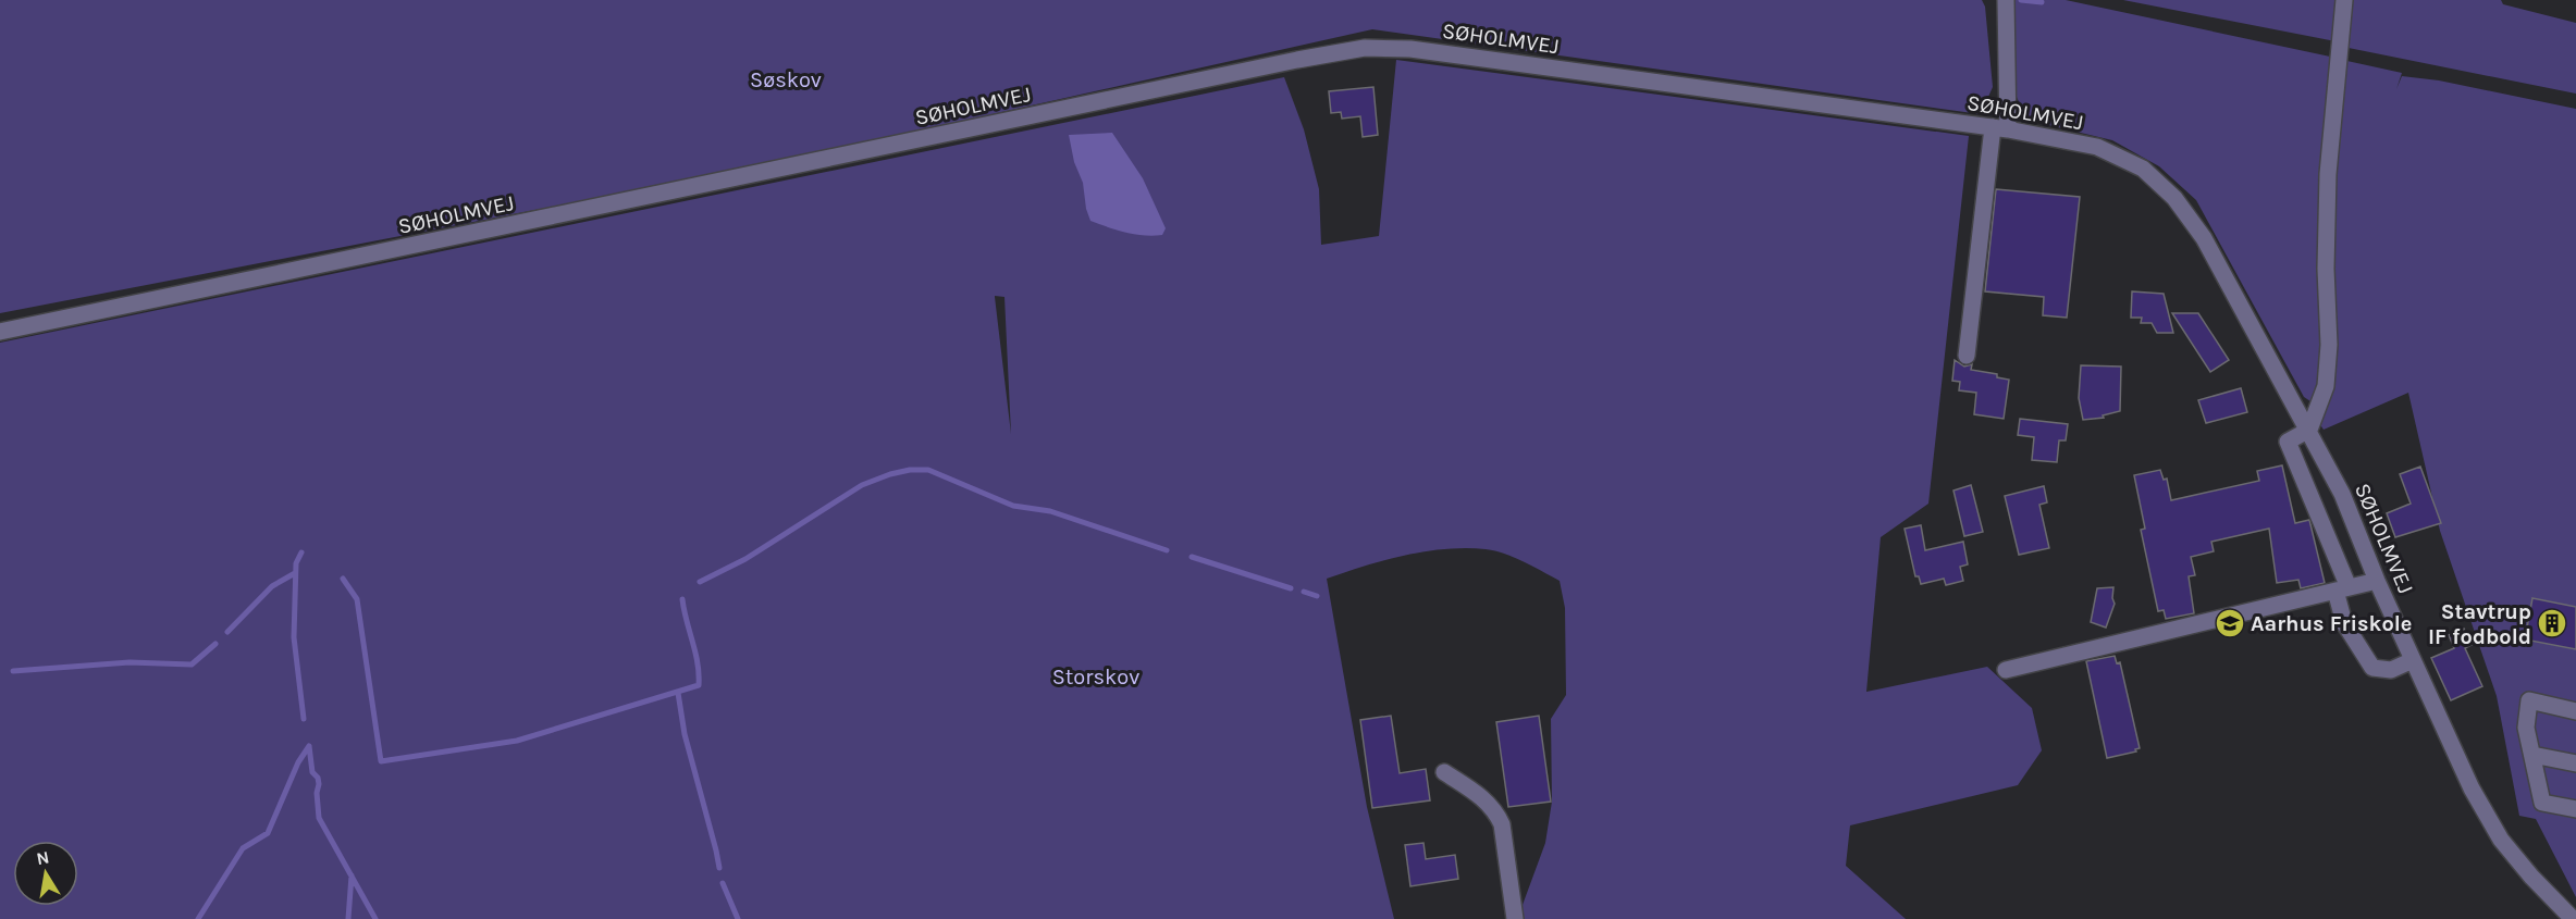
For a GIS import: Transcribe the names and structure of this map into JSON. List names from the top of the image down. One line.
{"streets":{"street":["SØHOLMVEJ"]},"parks":["Søskov","Storskov"],"places":{"school or university":["Aarhus Friskole"],"building":["Stavtrup IF fodbold"]},"north":"top"}
